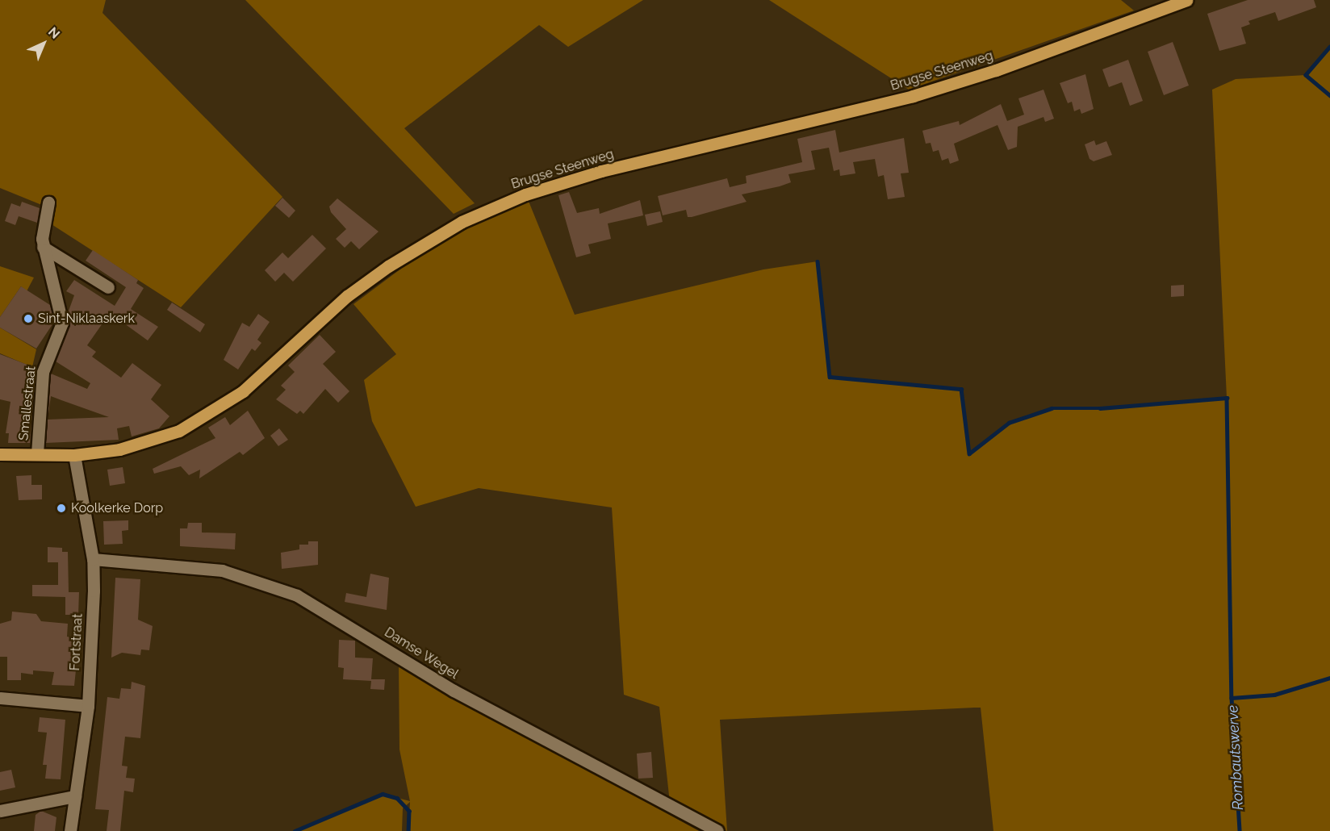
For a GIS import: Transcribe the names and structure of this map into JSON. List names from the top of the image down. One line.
{"streets":{"main road":["Brugse Steenweg"],"street":["Smallestraat","Fortstraat","Damse Wegel"]},"crossings":[["Brugse Steenweg","Smallestraat"],["Brugse Steenweg","Fortstraat"],["Fortstraat","Damse Wegel"]],"water":["Rombautswerve"],"places":["Sint-Niklaaskerk","Koolkerke Dorp"],"north":"top right"}
